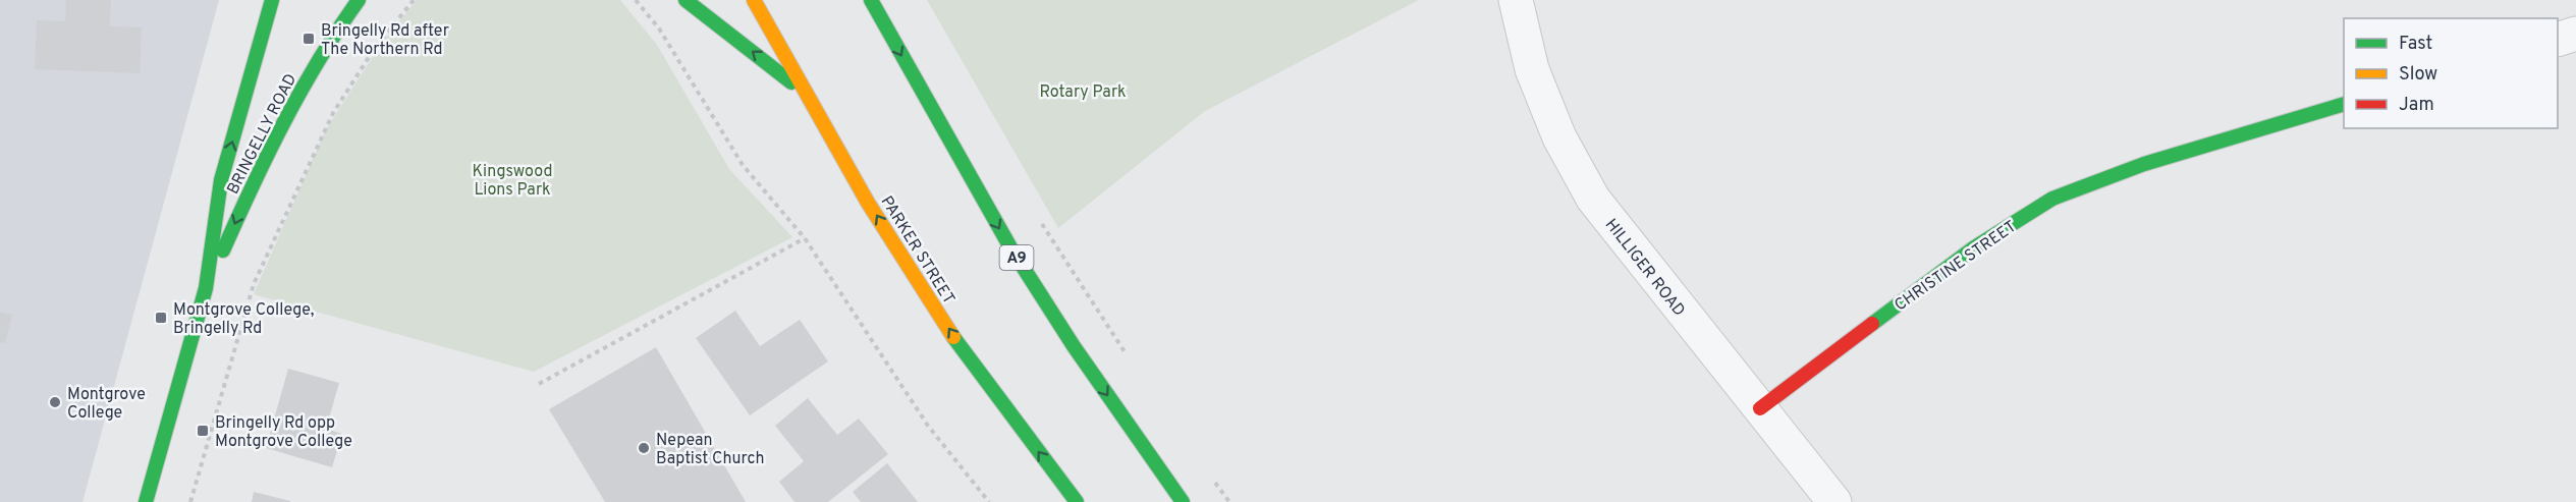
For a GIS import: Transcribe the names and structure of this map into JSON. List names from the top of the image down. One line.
{"streets":{"main road":["BRINGELLY ROAD","PARKER STREET","A9","CHRISTINE STREET"],"street":["HILLIGER ROAD"]},"crossings":[["CHRISTINE STREET","HILLIGER ROAD"]],"parks":["Rotary Park","Kingswood Lions Park"],"places":{"transit":["Bringelly Rd after The Northern Rd","Montgrove College, Bringelly Rd","Bringelly Rd opp Montgrove College"],"other":["Montgrove College","Nepean Baptist Church"]},"legend":["Fast","Slow","Jam"]}
